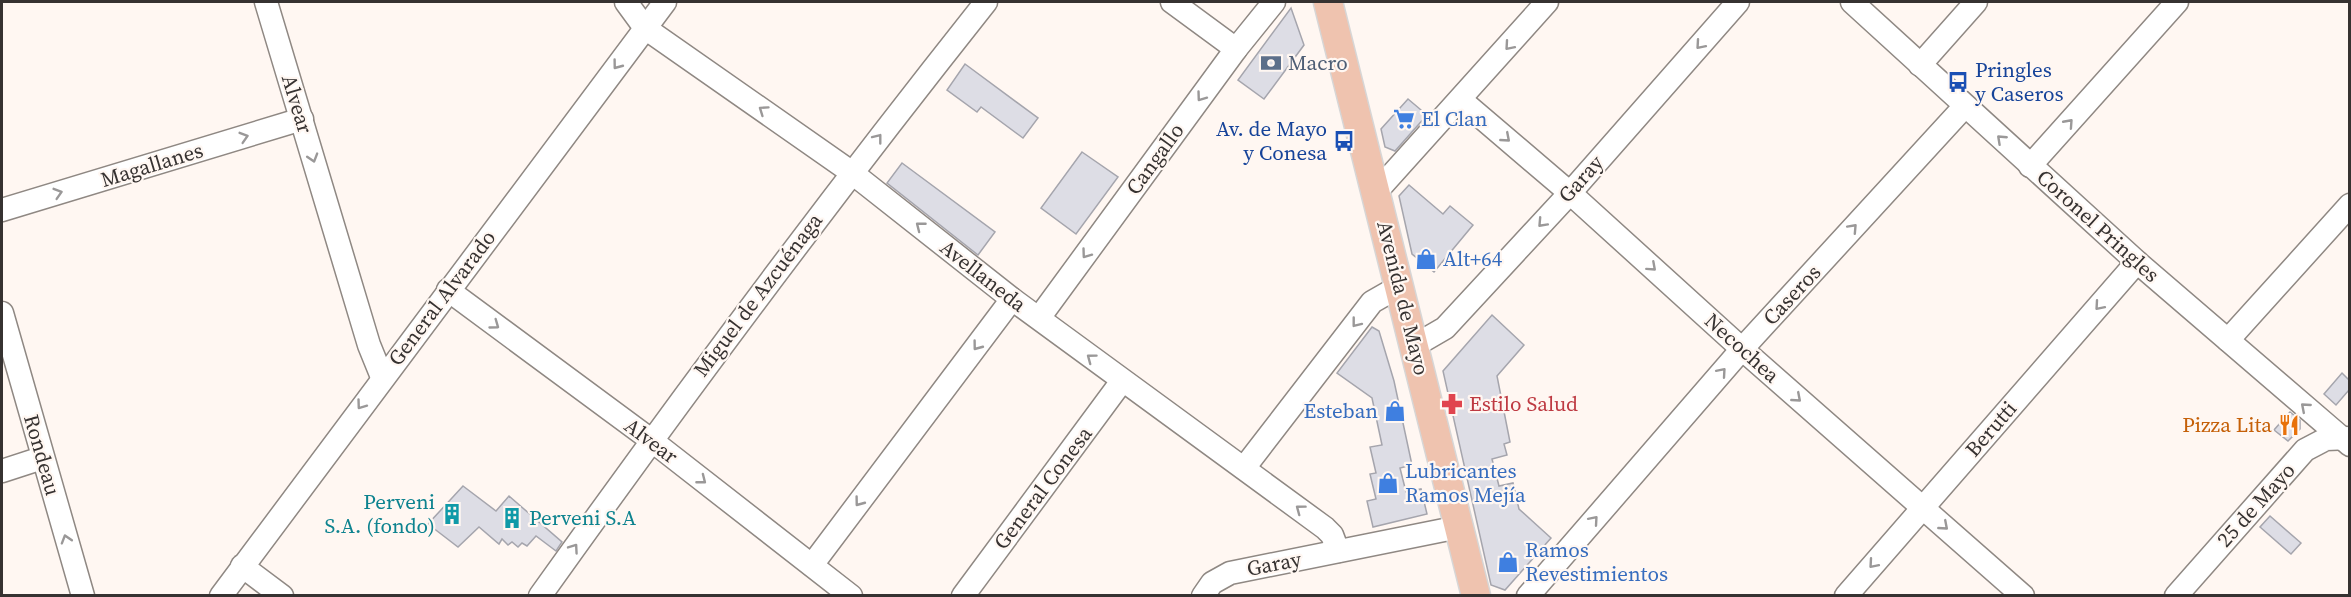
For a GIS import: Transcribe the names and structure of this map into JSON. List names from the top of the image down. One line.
{"streets":{"main road":["Avenida de Mayo"],"street":["Alvear","Cangallo","Magallanes","Garay","Coronel Pringles","Avellaneda","Miguel de Azcuénaga","Caseros","General Alvarado","Necochea","Berutti","Rondeau","General Conesa","25 de Mayo"]},"crossings":[["Alvear","Magallanes"],["Alvear","Miguel de Azcuénaga"],["Alvear","General Alvarado"],["Cangallo","Avellaneda"],["Garay","Avellaneda"],["Garay","Avenida de Mayo"],["Garay","Necochea"],["Coronel Pringles","Caseros"],["Coronel Pringles","Berutti"],["Coronel Pringles","25 de Mayo"],["Avellaneda","Miguel de Azcuénaga"],["Avellaneda","General Alvarado"],["Avellaneda","General Conesa"],["Caseros","Necochea"],["Necochea","Berutti"]],"one_way":["Alvear","Cangallo","Magallanes","Coronel Pringles","Avellaneda","Miguel de Azcuénaga","Caseros","General Alvarado","Necochea","Berutti","Rondeau"],"places":{"bank":["Macro"],"bus stop":["Pringles y Caseros","Av. de Mayo y Conesa"],"supermarket":["El Clan"],"shop":["Alt+64","Esteban","Lubricantes Ramos Mejía","Ramos Revestimientos"],"pharmacy":["Estilo Salud"],"restaurant":["Pizza Lita"],"building":["Perveni S.A. (fondo)","Perveni S.A"]}}
